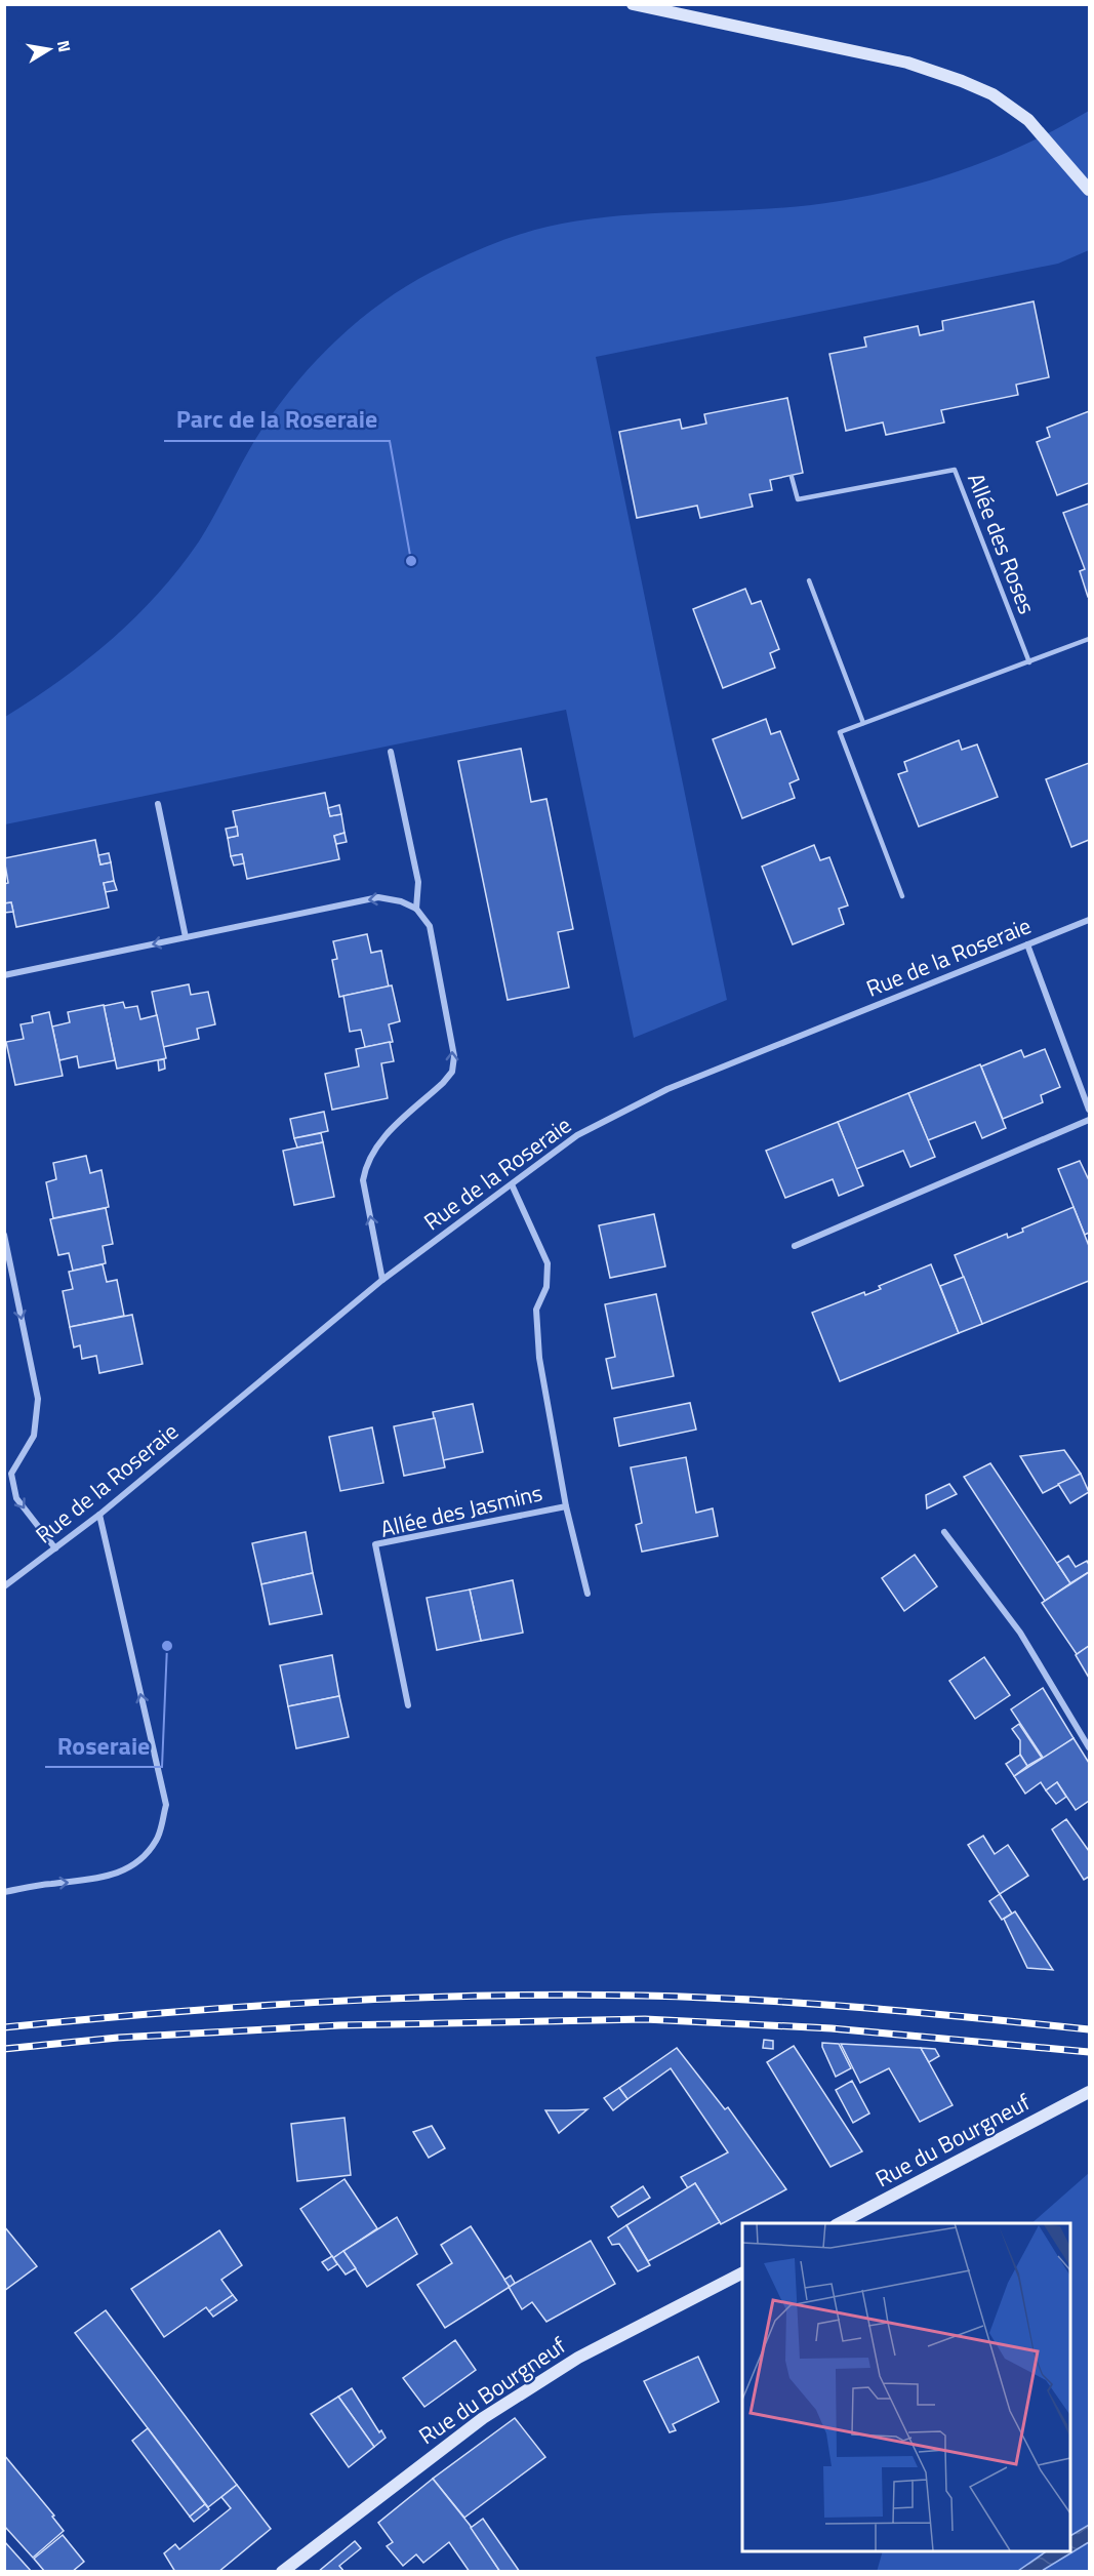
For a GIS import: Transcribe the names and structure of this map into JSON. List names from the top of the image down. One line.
{"streets":{"main road":["Rue du Bourgneuf"],"street":["Rue de la Roseraie","Allée des Jasmins"],"lane":["Allée des Roses"]},"crossings":[["Rue de la Roseraie","Allée des Jasmins"]],"places":["Parc de la Roseraie","Roseraie"],"north":"right"}
